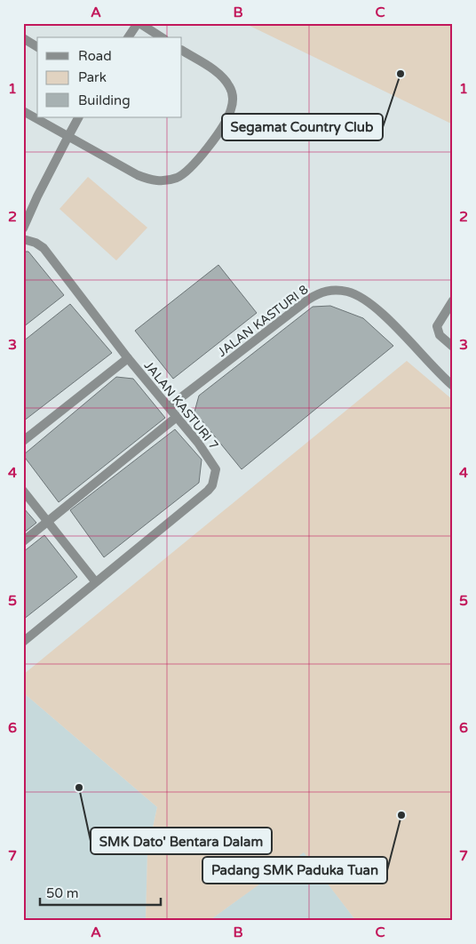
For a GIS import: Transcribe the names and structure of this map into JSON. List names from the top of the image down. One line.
{"streets":{"street":["JALAN KASTURI 8","JALAN KASTURI 7"]},"crossings":[["JALAN KASTURI 8","JALAN KASTURI 7"]],"places":["Segamat Country Club","SMK Dato' Bentara Dalam","Padang SMK Paduka Tuan"],"legend":["Road","Park","Building"],"scale_bar":"50 m","grid":{"columns":["A","B","C"],"rows":["1","2","3","4","5","6","7"]}}
